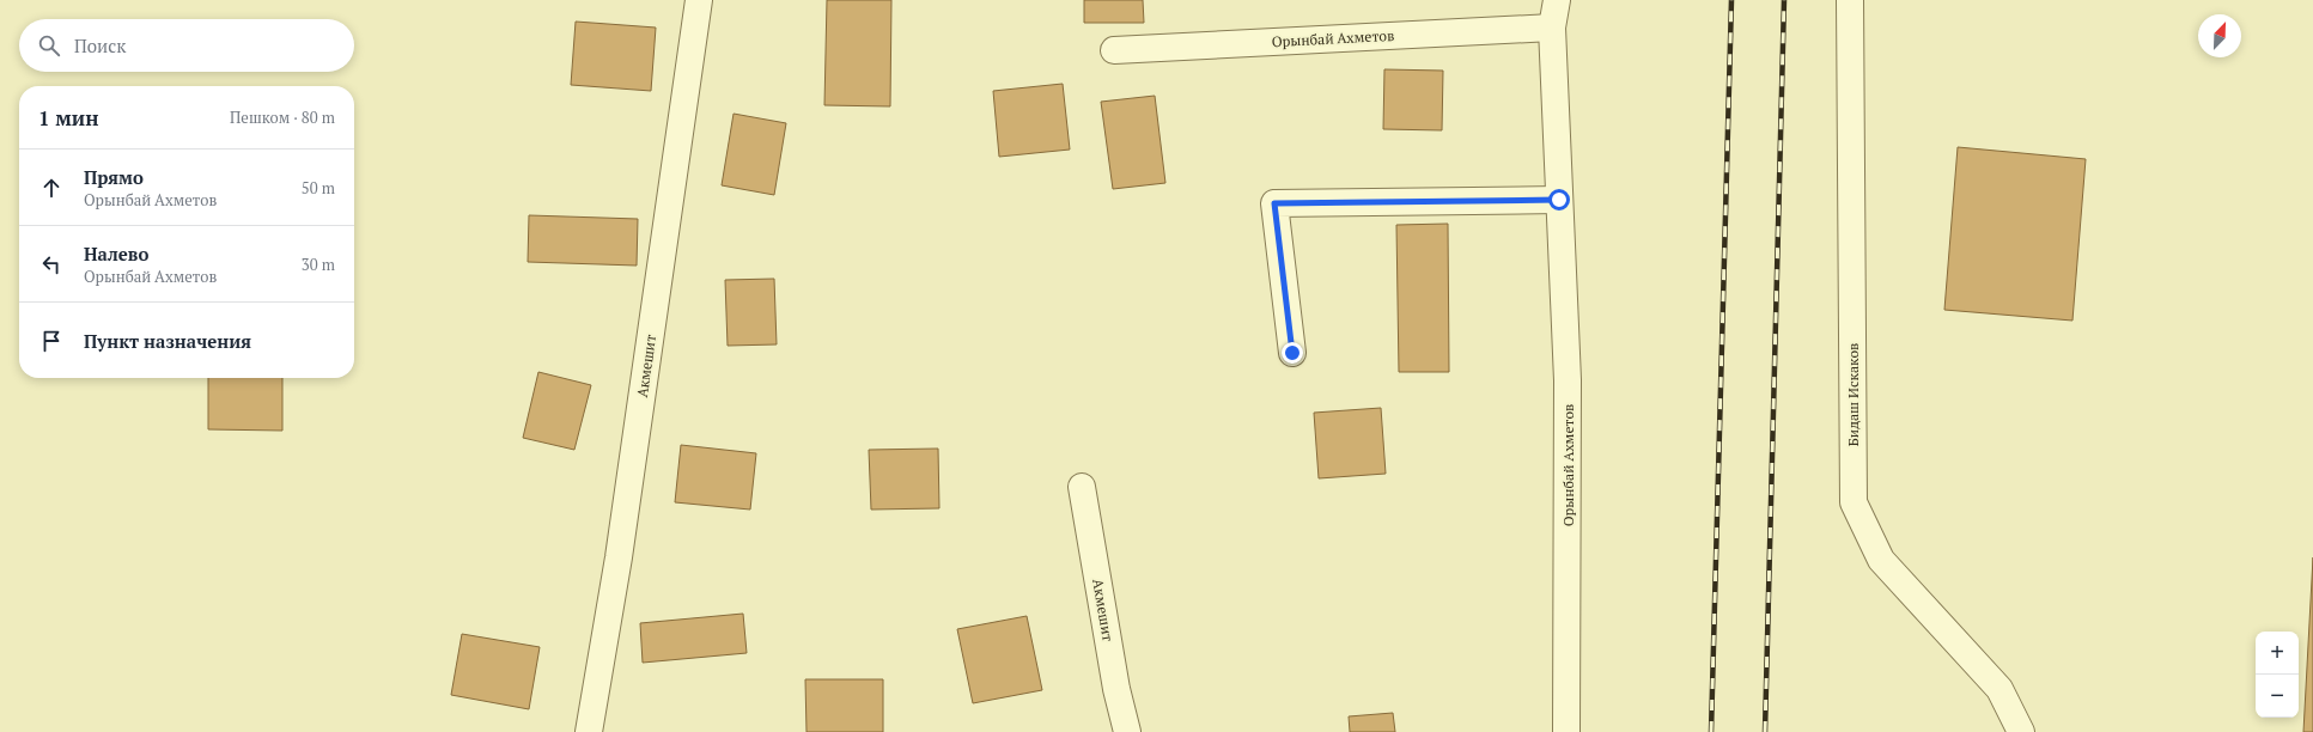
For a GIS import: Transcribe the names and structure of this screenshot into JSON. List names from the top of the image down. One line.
{"streets":{"street":["Орынбай Ахметов","Акмешит","Бидаш Искаков"]},"north":"top right","page":{"search":"Поиск","heading":["1 мин","Пешком · 80 m"],"list":[["Прямо","Орынбай Ахметов","50 m"],["Налево","Орынбай Ахметов","30 m"],"Пункт назначения"],"map_buttons":["+","−"]}}
